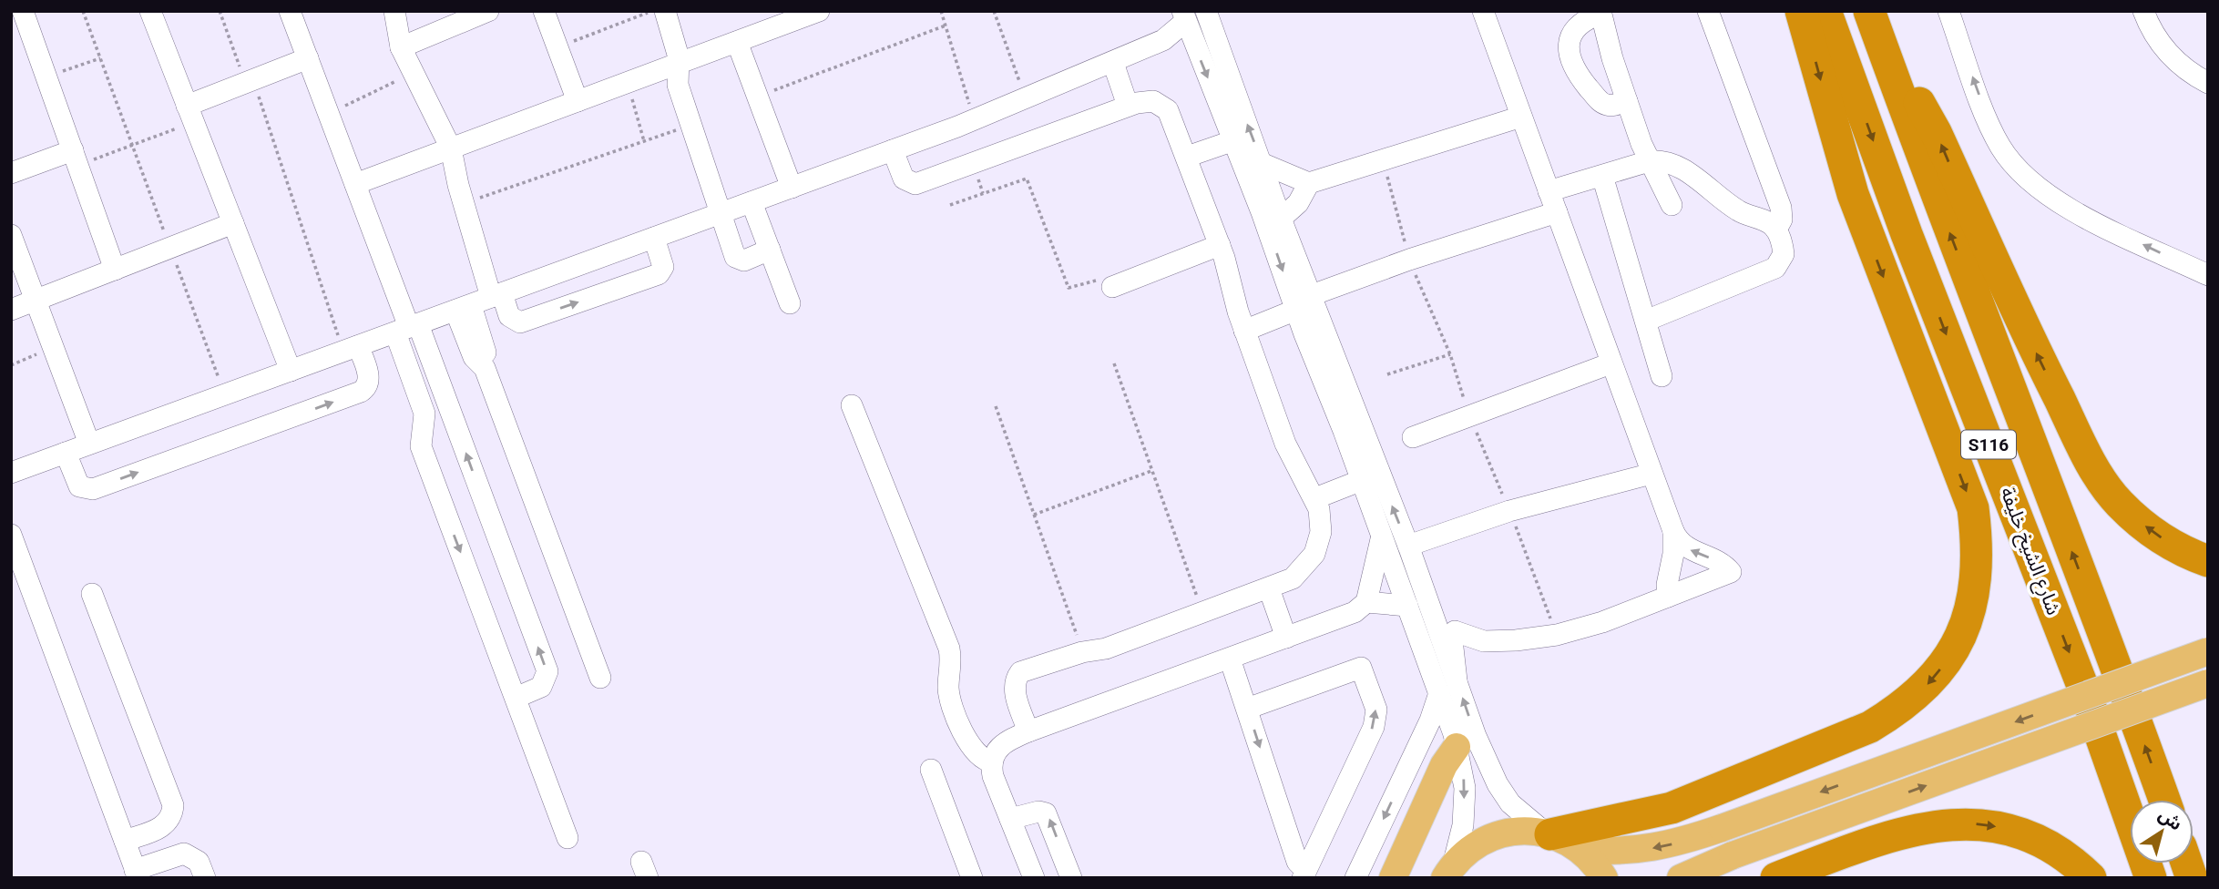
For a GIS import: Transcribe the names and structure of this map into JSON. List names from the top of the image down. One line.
{"streets":{"highway":["S116","شارع الشيخ خليفة"]},"north":"top right"}
